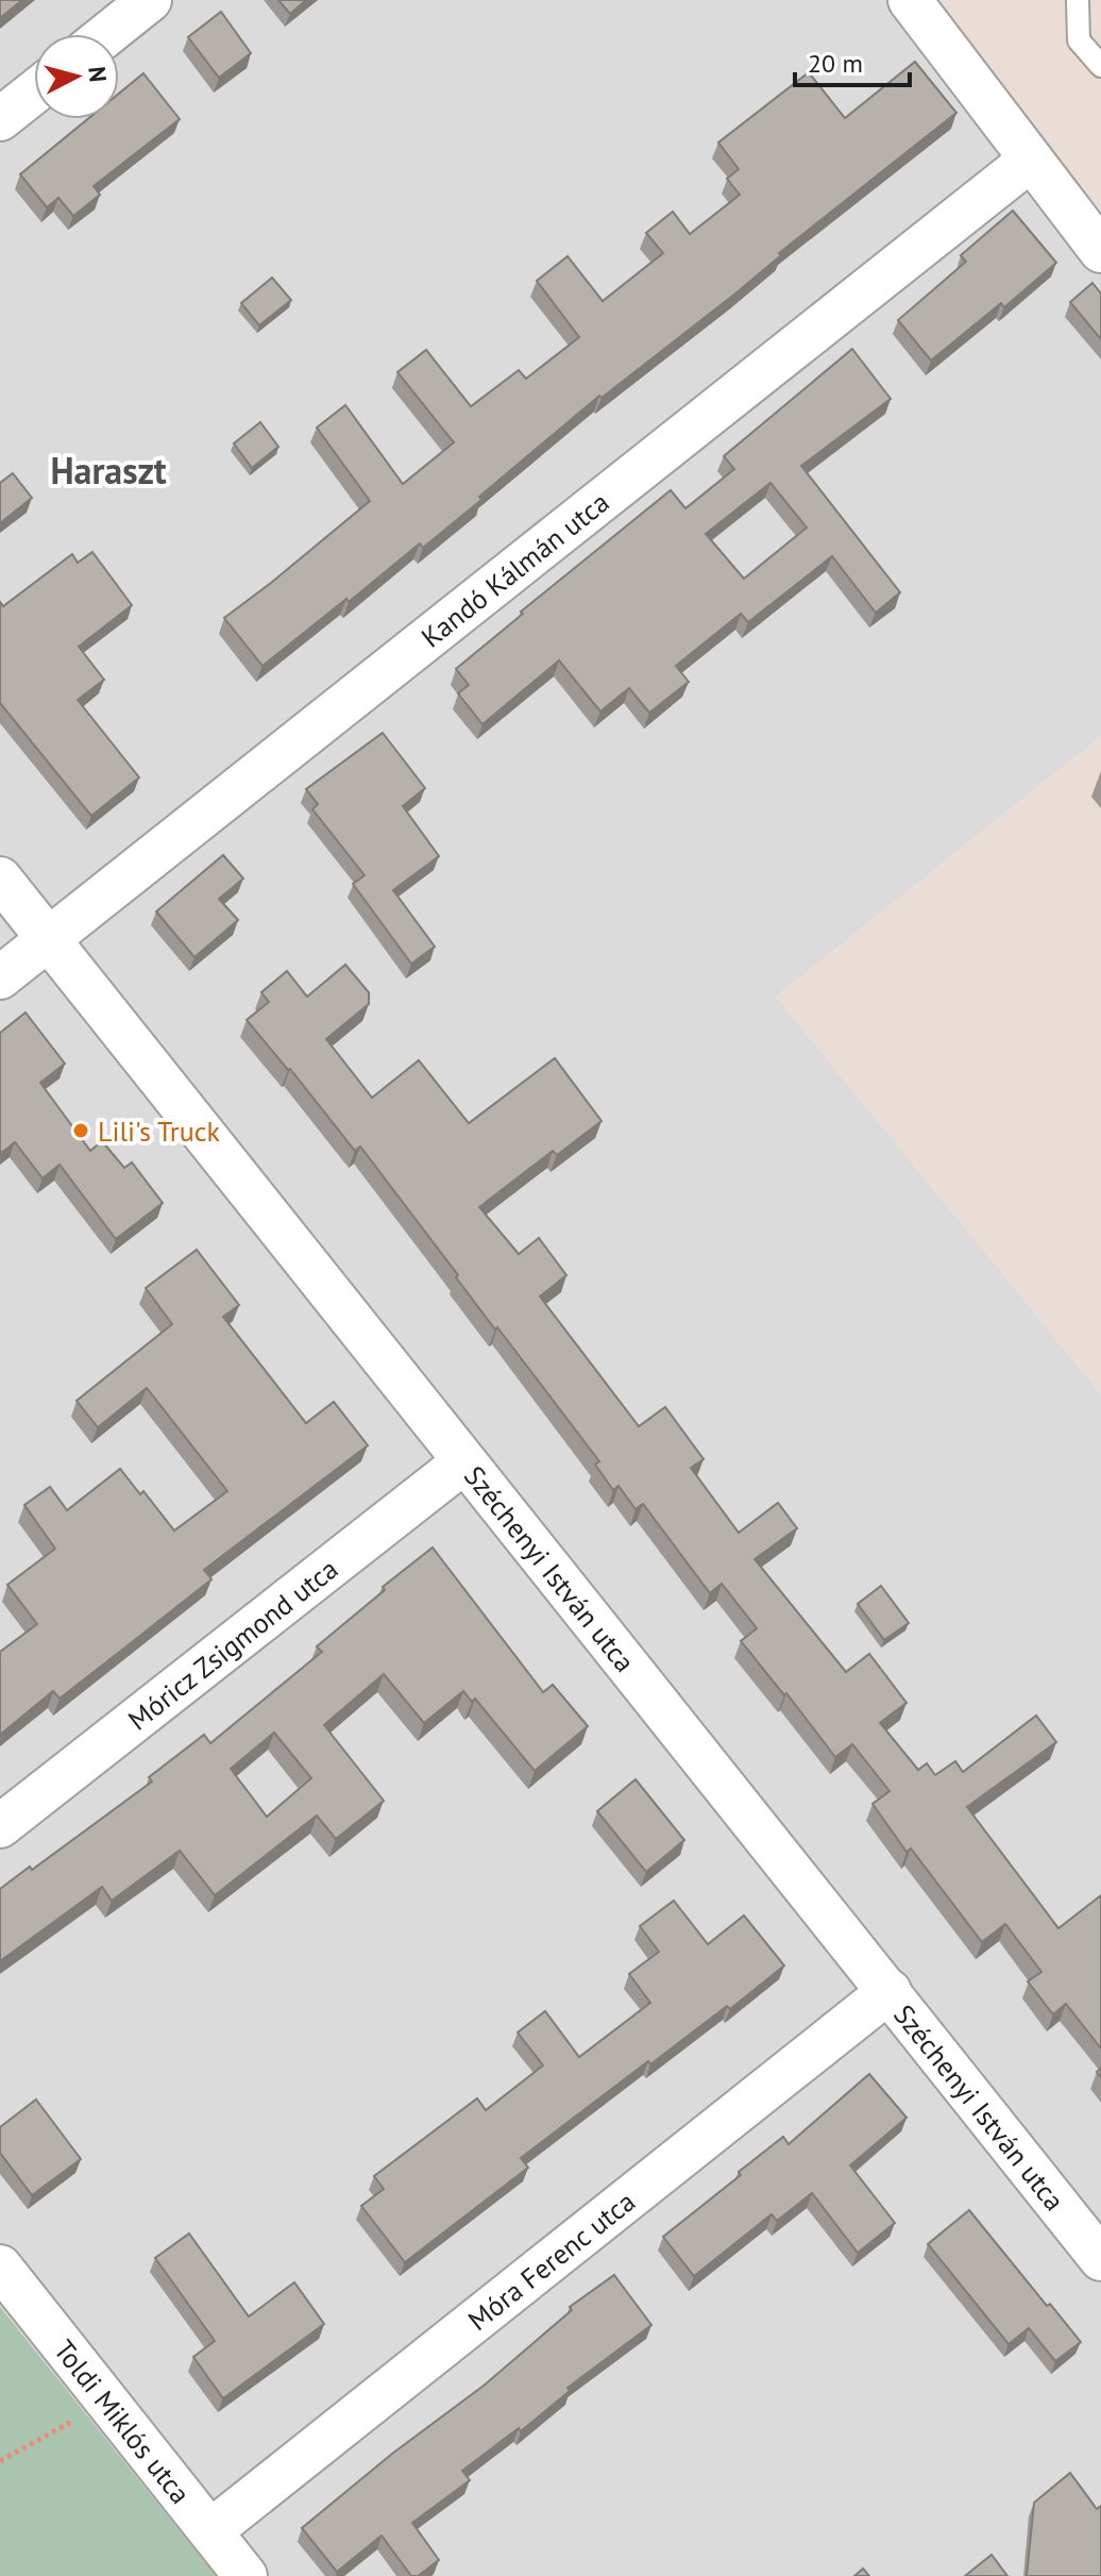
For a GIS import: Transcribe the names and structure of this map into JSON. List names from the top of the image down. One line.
{"streets":{"street":["Kandó Kálmán utca","Széchenyi István utca","Móricz Zsigmond utca","Móra Ferenc utca","Toldi Miklós utca"]},"crossings":[["Kandó Kálmán utca","Széchenyi István utca"],["Széchenyi István utca","Móricz Zsigmond utca"],["Széchenyi István utca","Móra Ferenc utca"],["Móra Ferenc utca","Toldi Miklós utca"]],"districts":["Haraszt"],"places":["Lili's Truck"],"scale_bar":"20 m","north":"right"}
